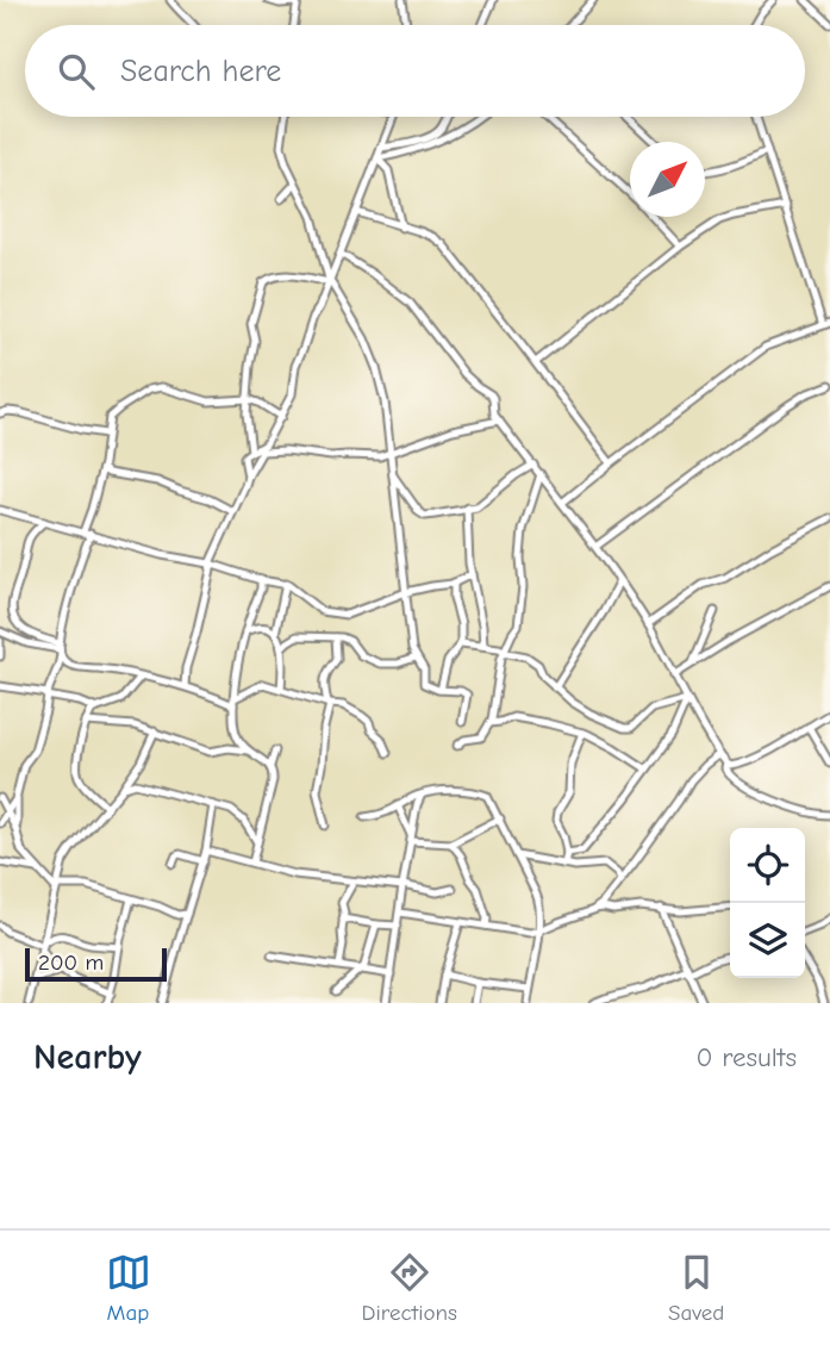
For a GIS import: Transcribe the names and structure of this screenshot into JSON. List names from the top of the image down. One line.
{"scale_bar":"200 m","north":"top right","page":{"search":"Search here","scale":"200 m","heading":["Nearby","0 results"],"nav":["Map","Directions","Saved"]}}
